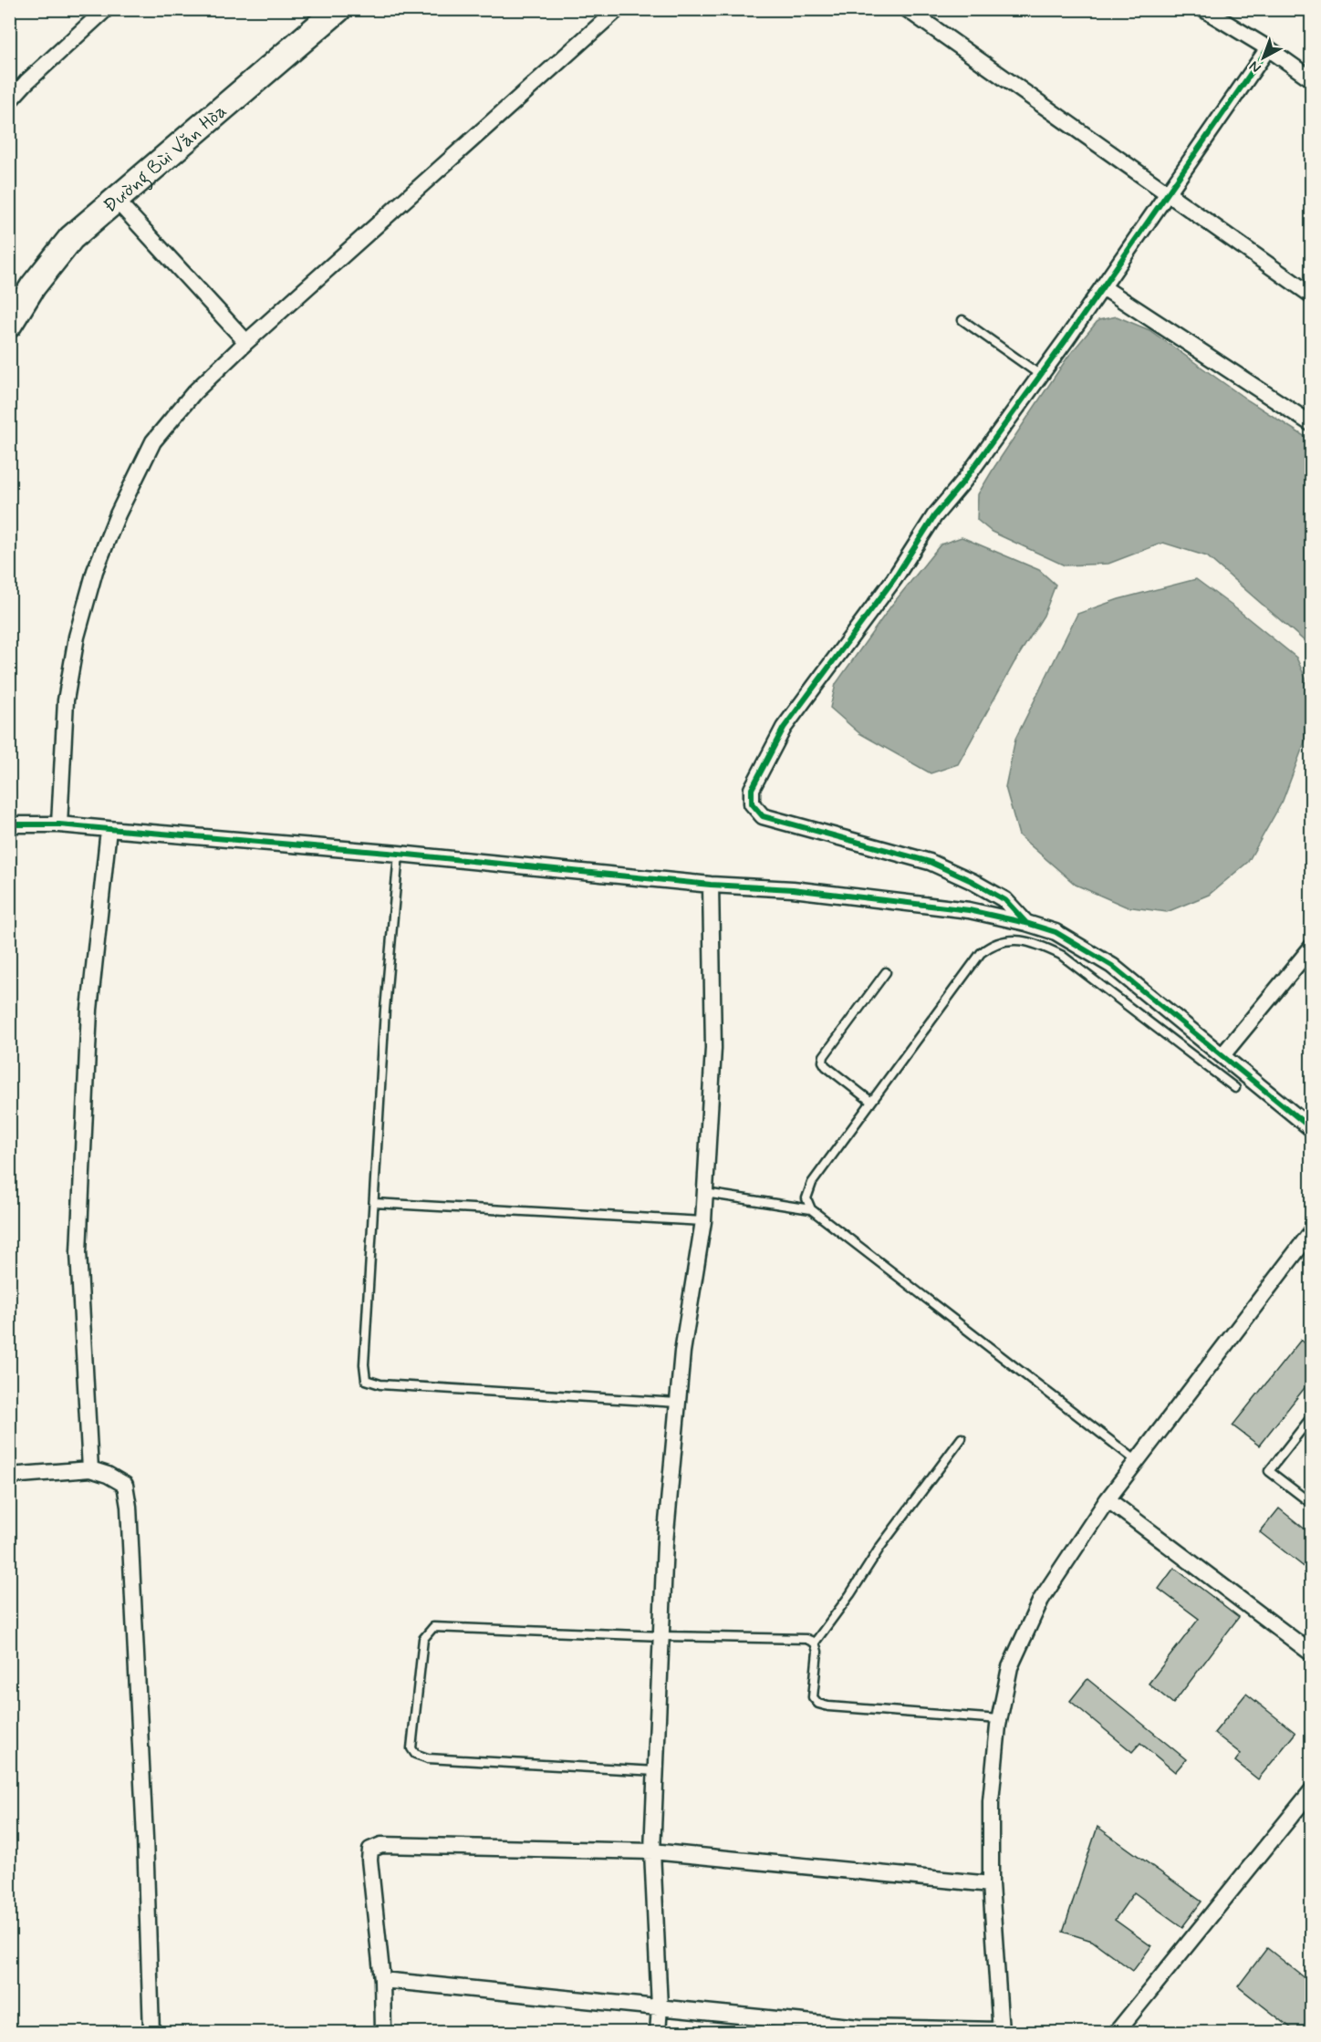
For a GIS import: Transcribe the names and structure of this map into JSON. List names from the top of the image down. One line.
{"streets":{"main road":["Đường Bùi Văn Hòa"]},"north":"bottom left"}
